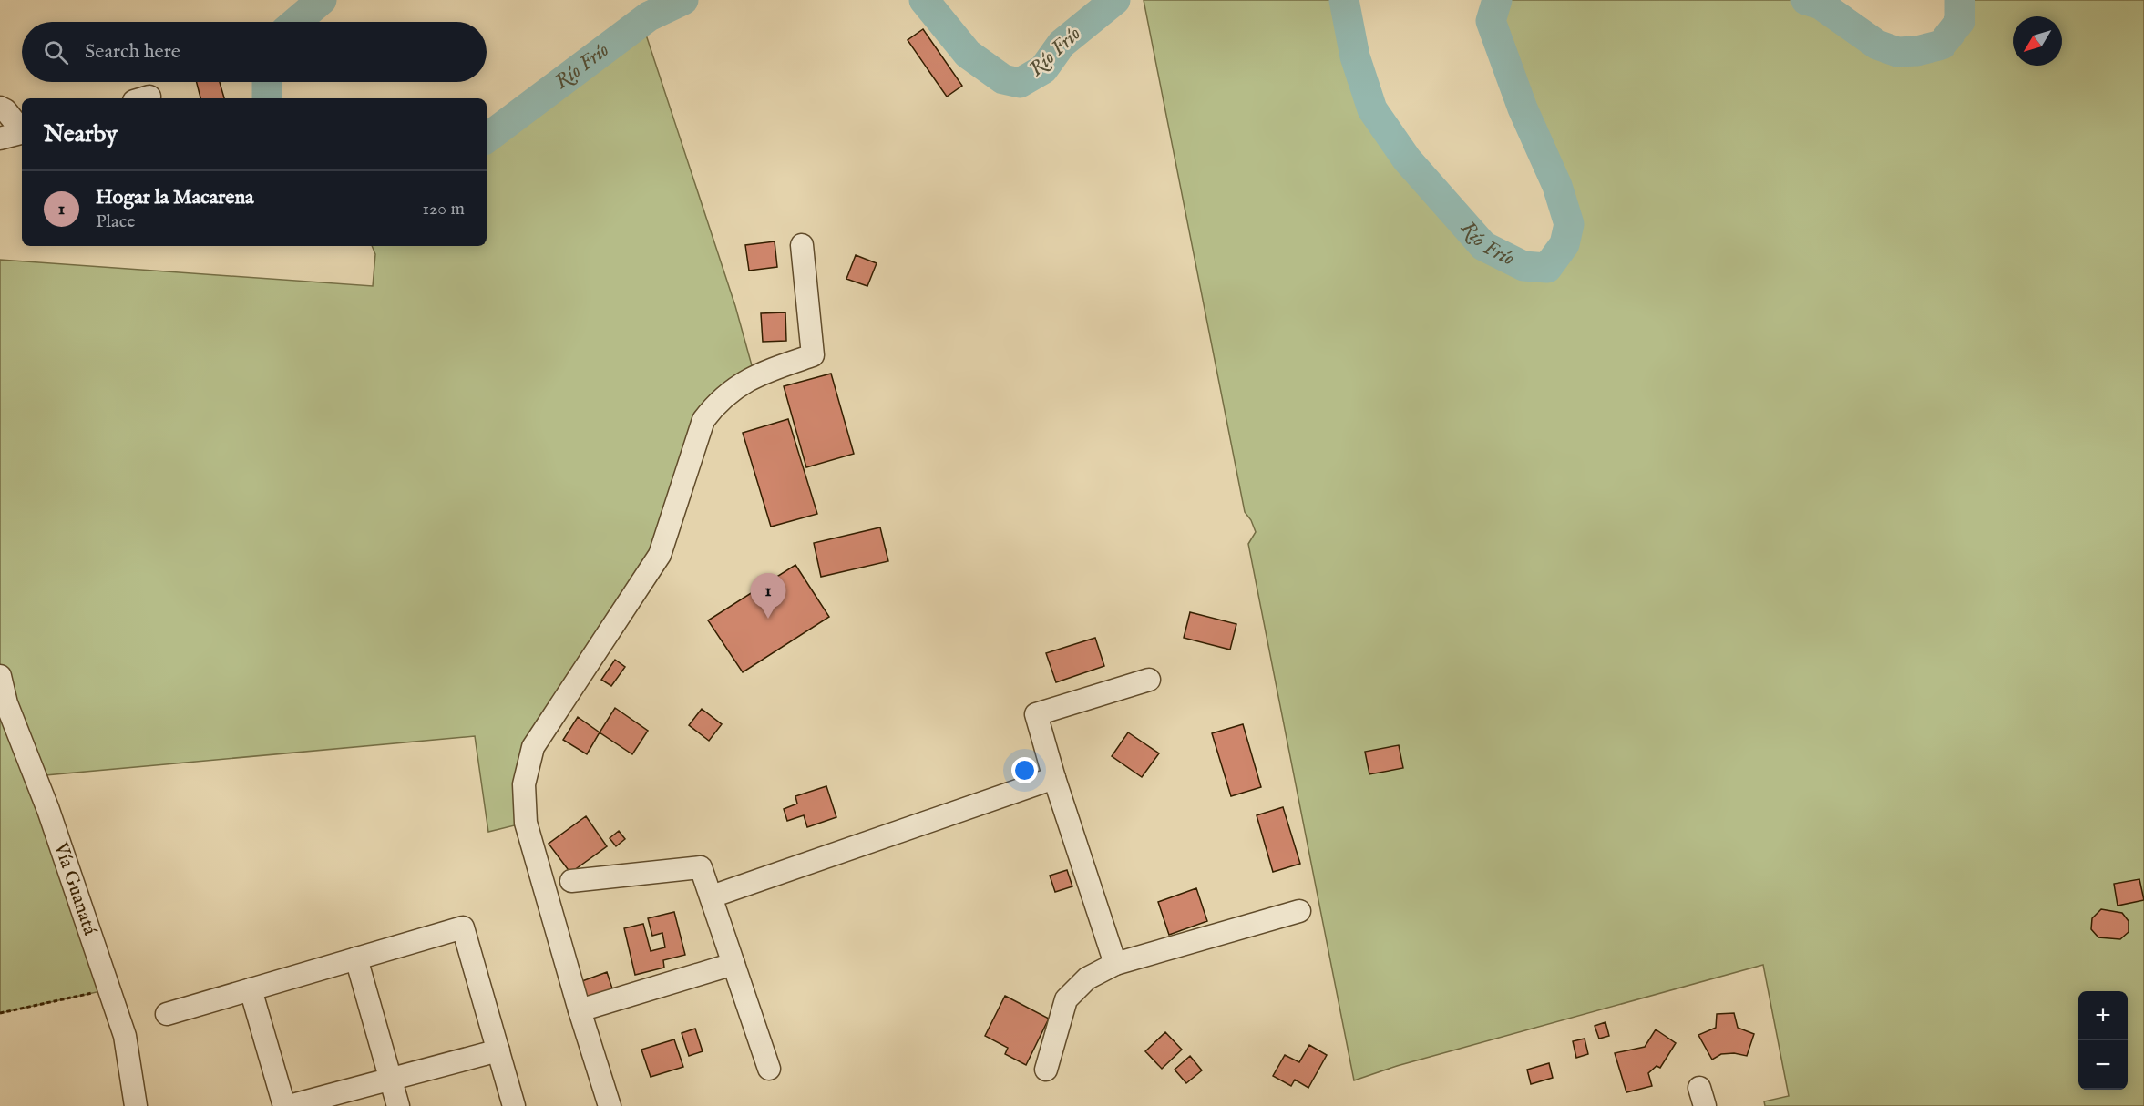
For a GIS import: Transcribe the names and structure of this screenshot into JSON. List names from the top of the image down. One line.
{"streets":{"street":["Vía Guanatá"]},"water":["Río Frío"],"north":"bottom left","page":{"search":"Search here","heading":"Nearby","list":[{"mark":"1","name":"Hogar la Macarena","note":"Place","value":"120 m"}],"pins":"1","map_buttons":["+","−"]}}
